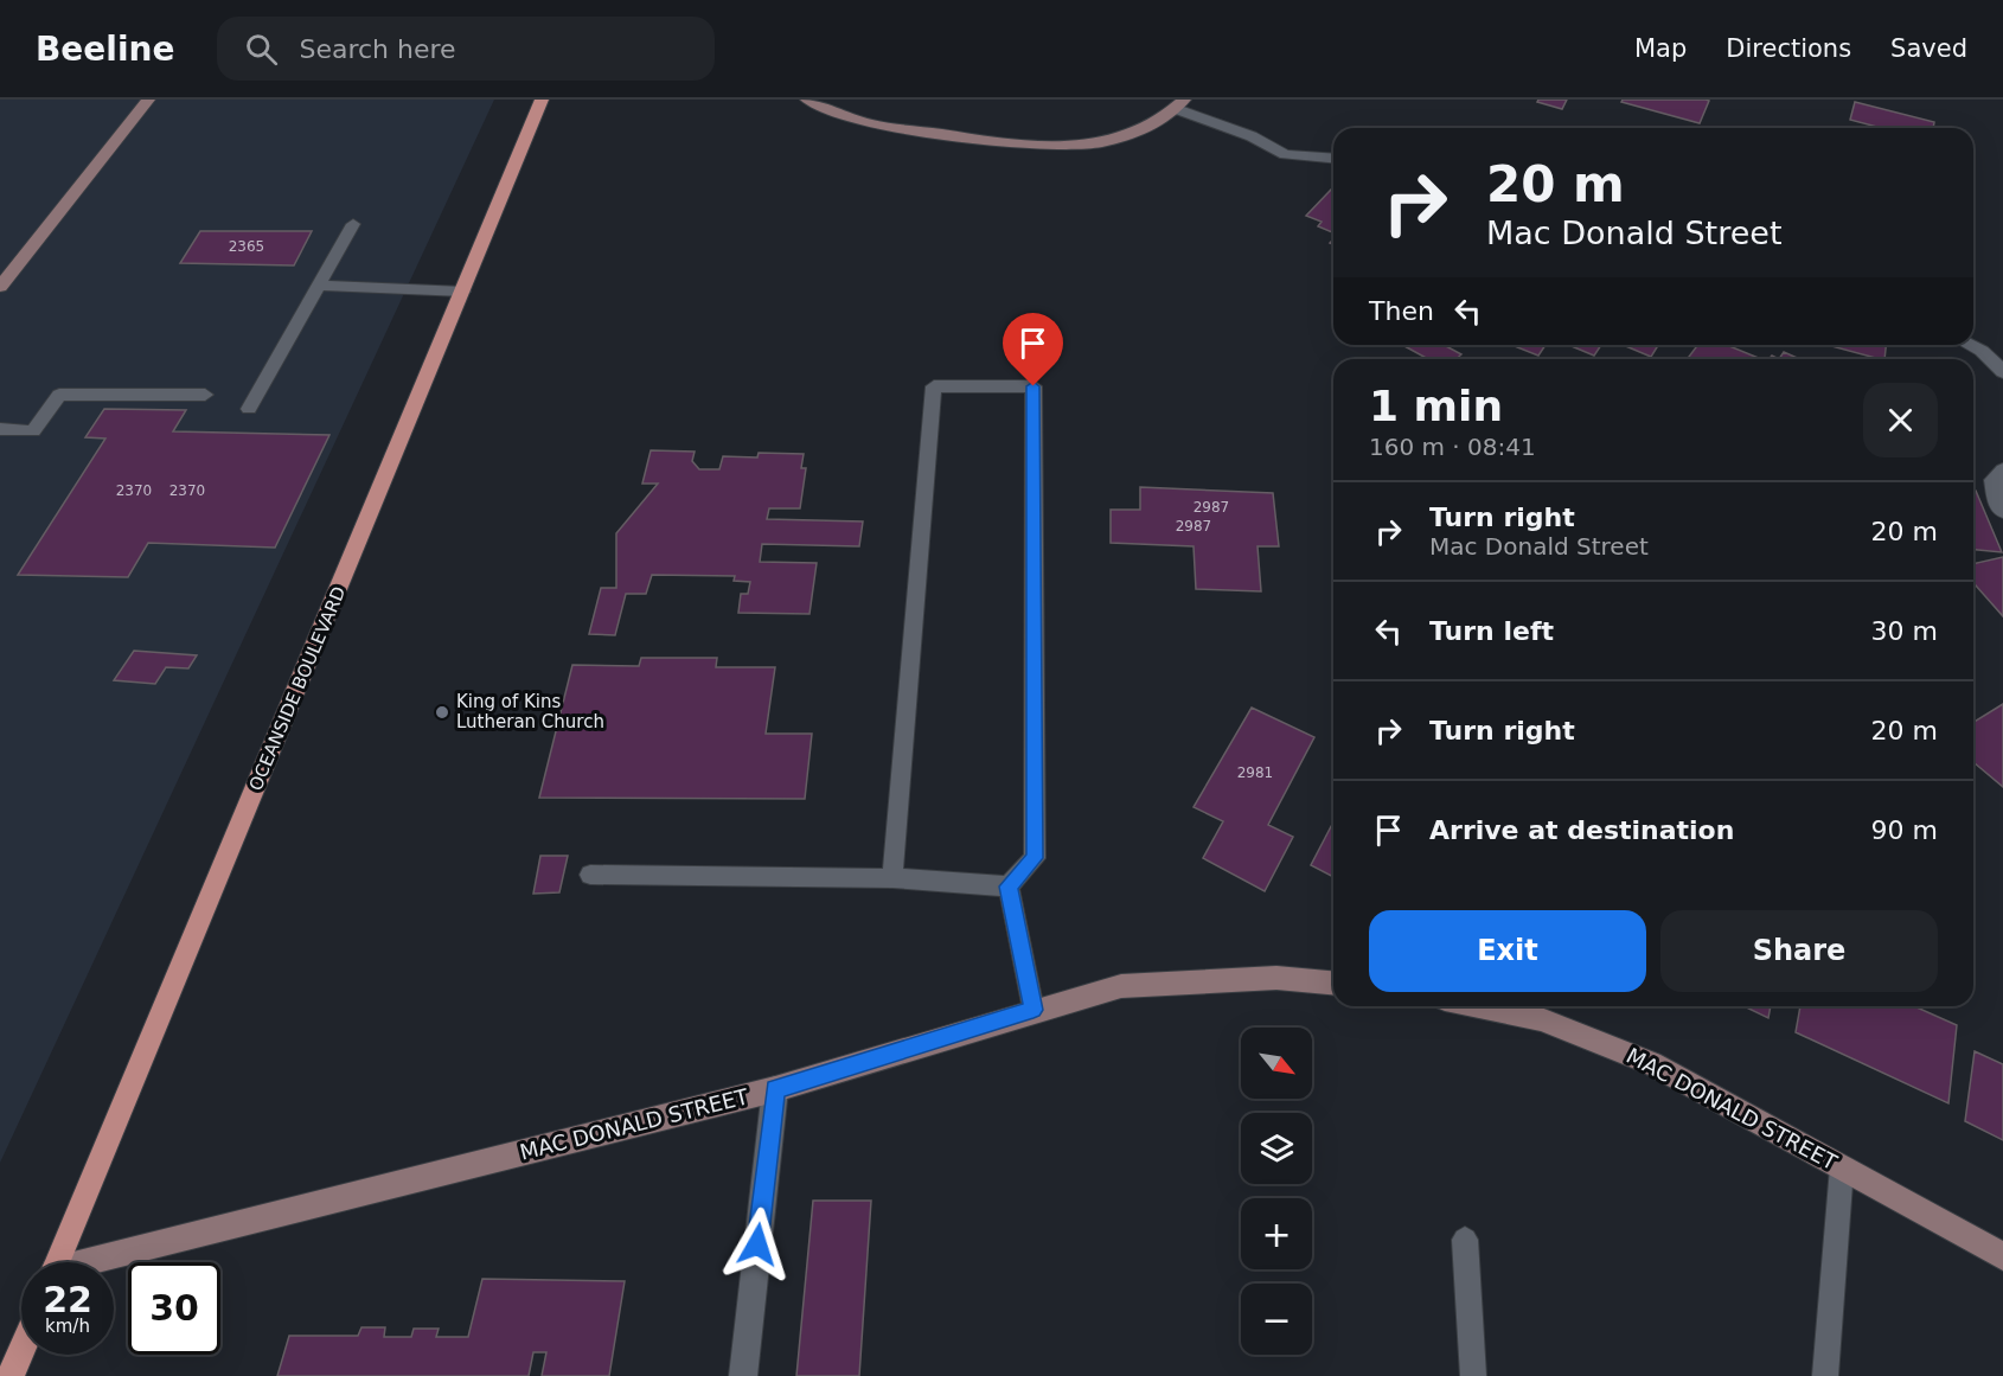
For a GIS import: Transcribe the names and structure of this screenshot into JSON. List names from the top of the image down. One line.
{"streets":{"main road":["OCEANSIDE BOULEVARD"],"street":["MAC DONALD STREET"]},"places":["King of Kins Lutheran Church"],"house_numbers":["2365","2370","2370","2987","2987","2981"],"north":"bottom right","page":{"header":"Beeline","search":"Search here","nav":["Map","Directions","Saved"],"turn":["20 m","Mac Donald Street"],"then":"Then","heading":["1 min","160 m · 08:41"],"list":[{"name":"Turn right","note":"Mac Donald Street","value":"20 m"},{"name":"Turn left","value":"30 m"},{"name":"Turn right","value":"20 m"},{"name":"Arrive at destination","value":"90 m"}],"buttons":["Exit","Share"],"map_buttons":["+","−"],"speed":"22 km/h","limit":"30"}}
